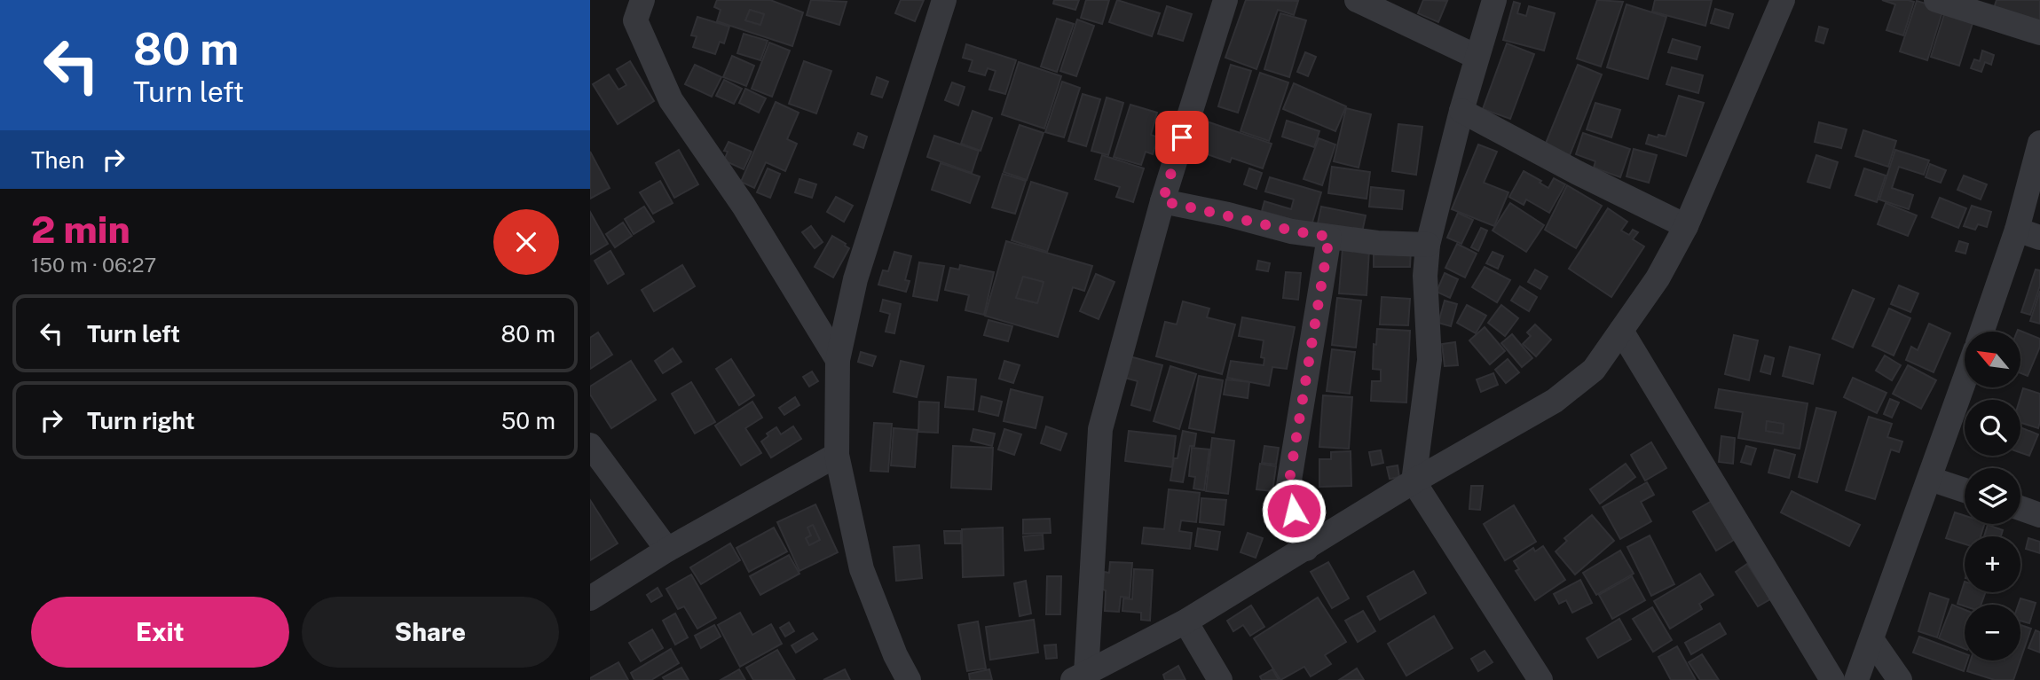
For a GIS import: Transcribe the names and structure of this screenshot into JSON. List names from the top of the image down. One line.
{"north":"top left","page":{"turn":["80 m","Turn left"],"then":"Then","heading":["2 min","150 m · 06:27"],"list":[{"name":"Turn left","value":"80 m"},{"name":"Turn right","value":"50 m"}],"map_buttons":["+","−"],"buttons":["Exit","Share"]}}
